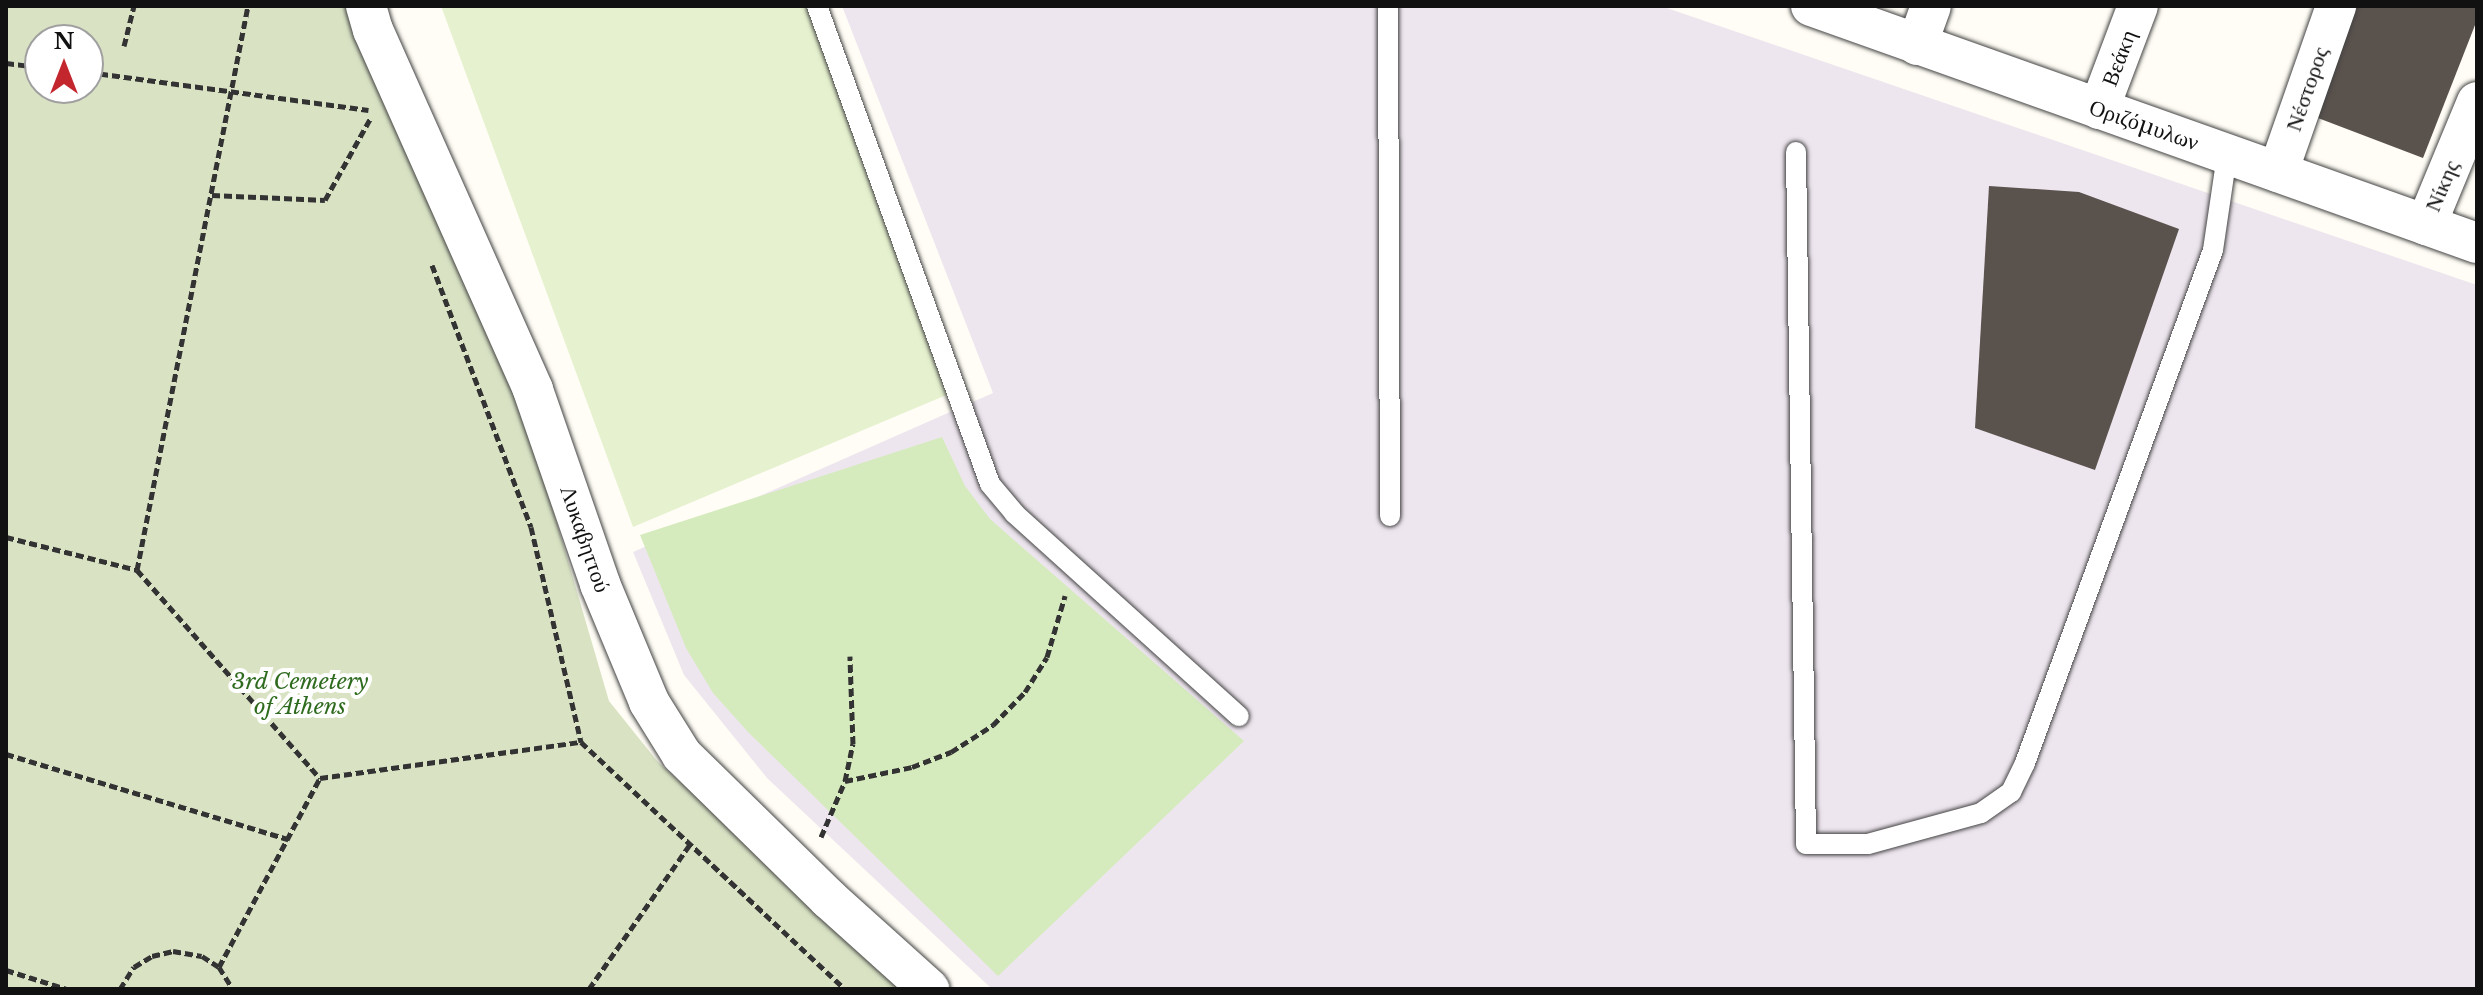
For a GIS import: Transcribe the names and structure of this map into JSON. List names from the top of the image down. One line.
{"streets":{"street":["Βεάκη","Νέστορος","Οριζόμυλων","Νίκης","Λυκαβηττού"]},"crossings":[["Βεάκη","Οριζόμυλων"],["Νέστορος","Οριζόμυλων"],["Οριζόμυλων","Νίκης"]],"parks":["3rd Cemetery of Athens"],"north":"top"}
